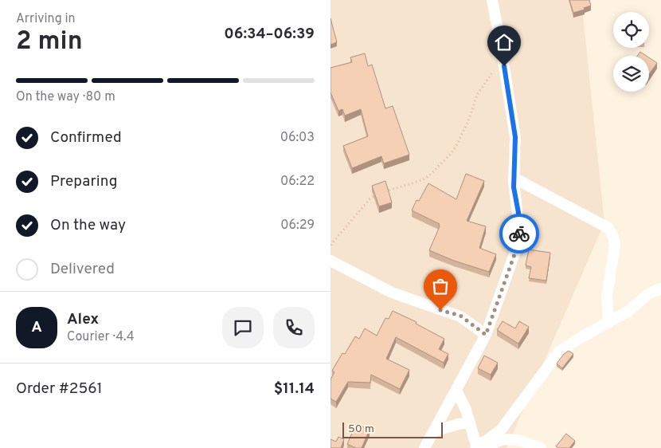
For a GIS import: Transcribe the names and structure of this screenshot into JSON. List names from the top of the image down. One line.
{"scale_bar":"50 m","page":{"heading":["2 min","Arriving in","06:34–06:39"],"panel":["Alex","Courier · 4.4","Order #2561","$11.14"],"bar":"On the way · 80 m","list":[["Confirmed","06:03"],["Preparing","06:22"],["On the way","06:29"],"Delivered"],"round":"A","scale":"50 m"}}
